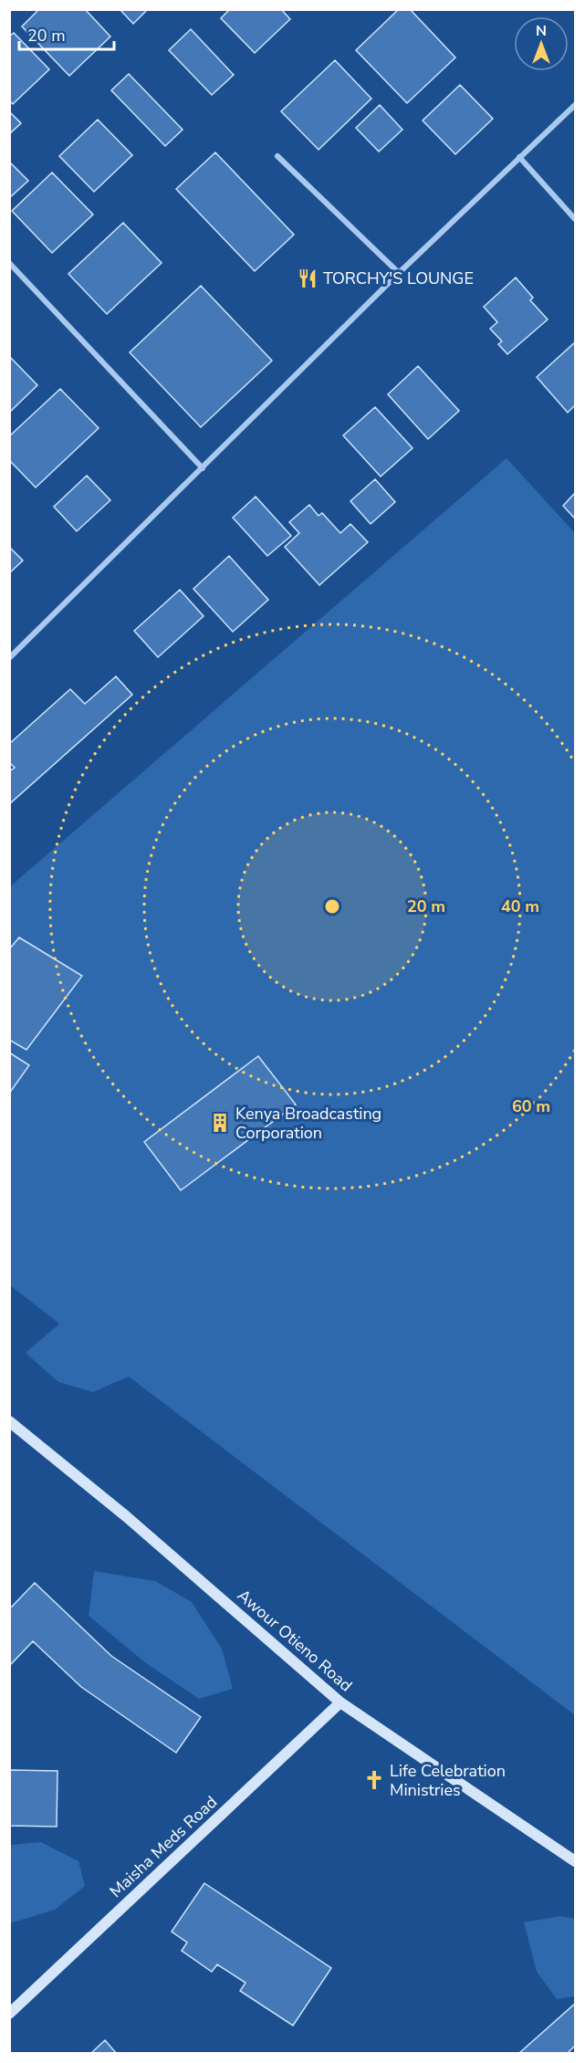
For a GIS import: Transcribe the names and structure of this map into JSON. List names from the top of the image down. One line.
{"streets":{"main road":["Awour Otieno Road","Maisha Meds Road"]},"crossings":[["Awour Otieno Road","Maisha Meds Road"]],"places":{"restaurant":["TORCHY'S LOUNGE"],"building":["Kenya Broadcasting Corporation"],"church":["Life Celebration Ministries"]},"scale_bar":"20 m","north":"top","rings":["20 m","40 m","60 m"]}
